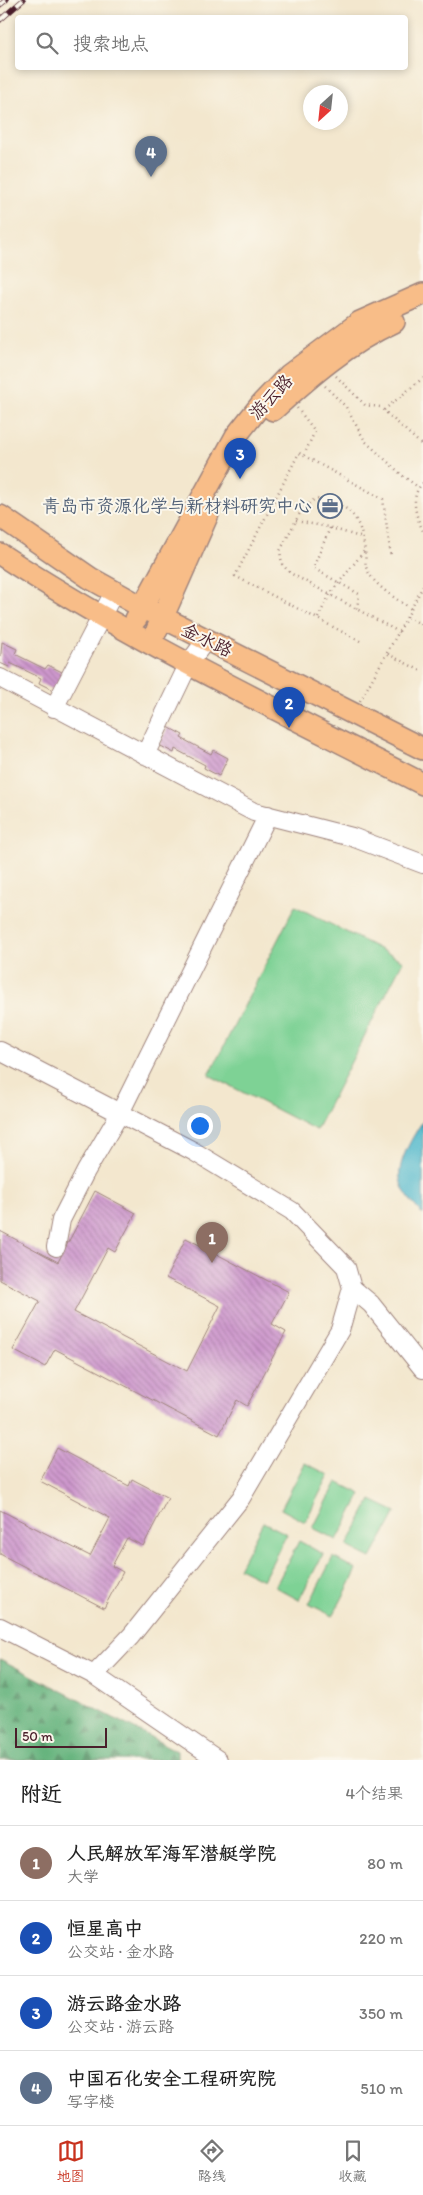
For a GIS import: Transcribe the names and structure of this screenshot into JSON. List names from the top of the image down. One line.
{"streets":{"main road":["游云路","金水路"]},"crossings":[["游云路","金水路"]],"places":{"office":["青岛市资源化学与新材料研究中心"]},"scale_bar":"50 m","north":"bottom left","page":{"search":"搜索地点","pins":["4","3","2","1"],"scale":"50 m","heading":["附近","4个结果"],"list":[{"mark":"1","name":"人民解放军海军潜艇学院","note":"大学","value":"80 m"},{"mark":"2","name":"恒星高中","note":"公交站 · 金水路","value":"220 m"},{"mark":"3","name":"游云路金水路","note":"公交站 · 游云路","value":"350 m"},{"mark":"4","name":"中国石化安全工程研究院","note":"写字楼","value":"510 m"}],"nav":["地图","路线","收藏"]}}
